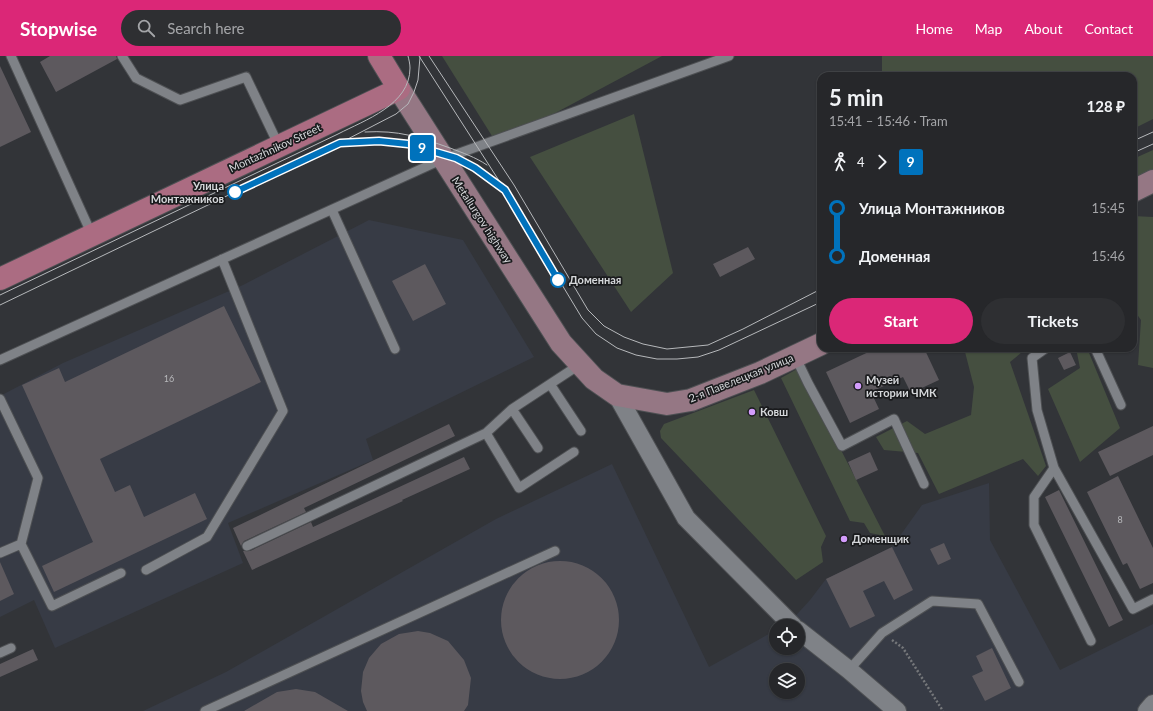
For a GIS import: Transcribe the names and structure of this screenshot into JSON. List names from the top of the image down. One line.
{"streets":{"main road":["Montazhnikov Street","Metallurgov highway","2-я Павелецкая улица"]},"crossings":[["Montazhnikov Street","Metallurgov highway"],["Metallurgov highway","2-я Павелецкая улица"]],"places":["Улица Монтажников","Доменная","Музей истории ЧМК","Ковш","Доменщик"],"lines":["tram line 9"],"house_numbers":["16","8"],"page":{"header":"Stopwise","search":"Search here","nav":["Home","Map","About","Contact"],"on_map":"9","heading":["5 min","15:41 – 15:46 · Tram","128 ₽"],"legs":["4","9"],"list":[{"name":"Улица Монтажников","value":"15:45"},{"name":"Доменная","value":"15:46"}],"buttons":["Start","Tickets"]}}
